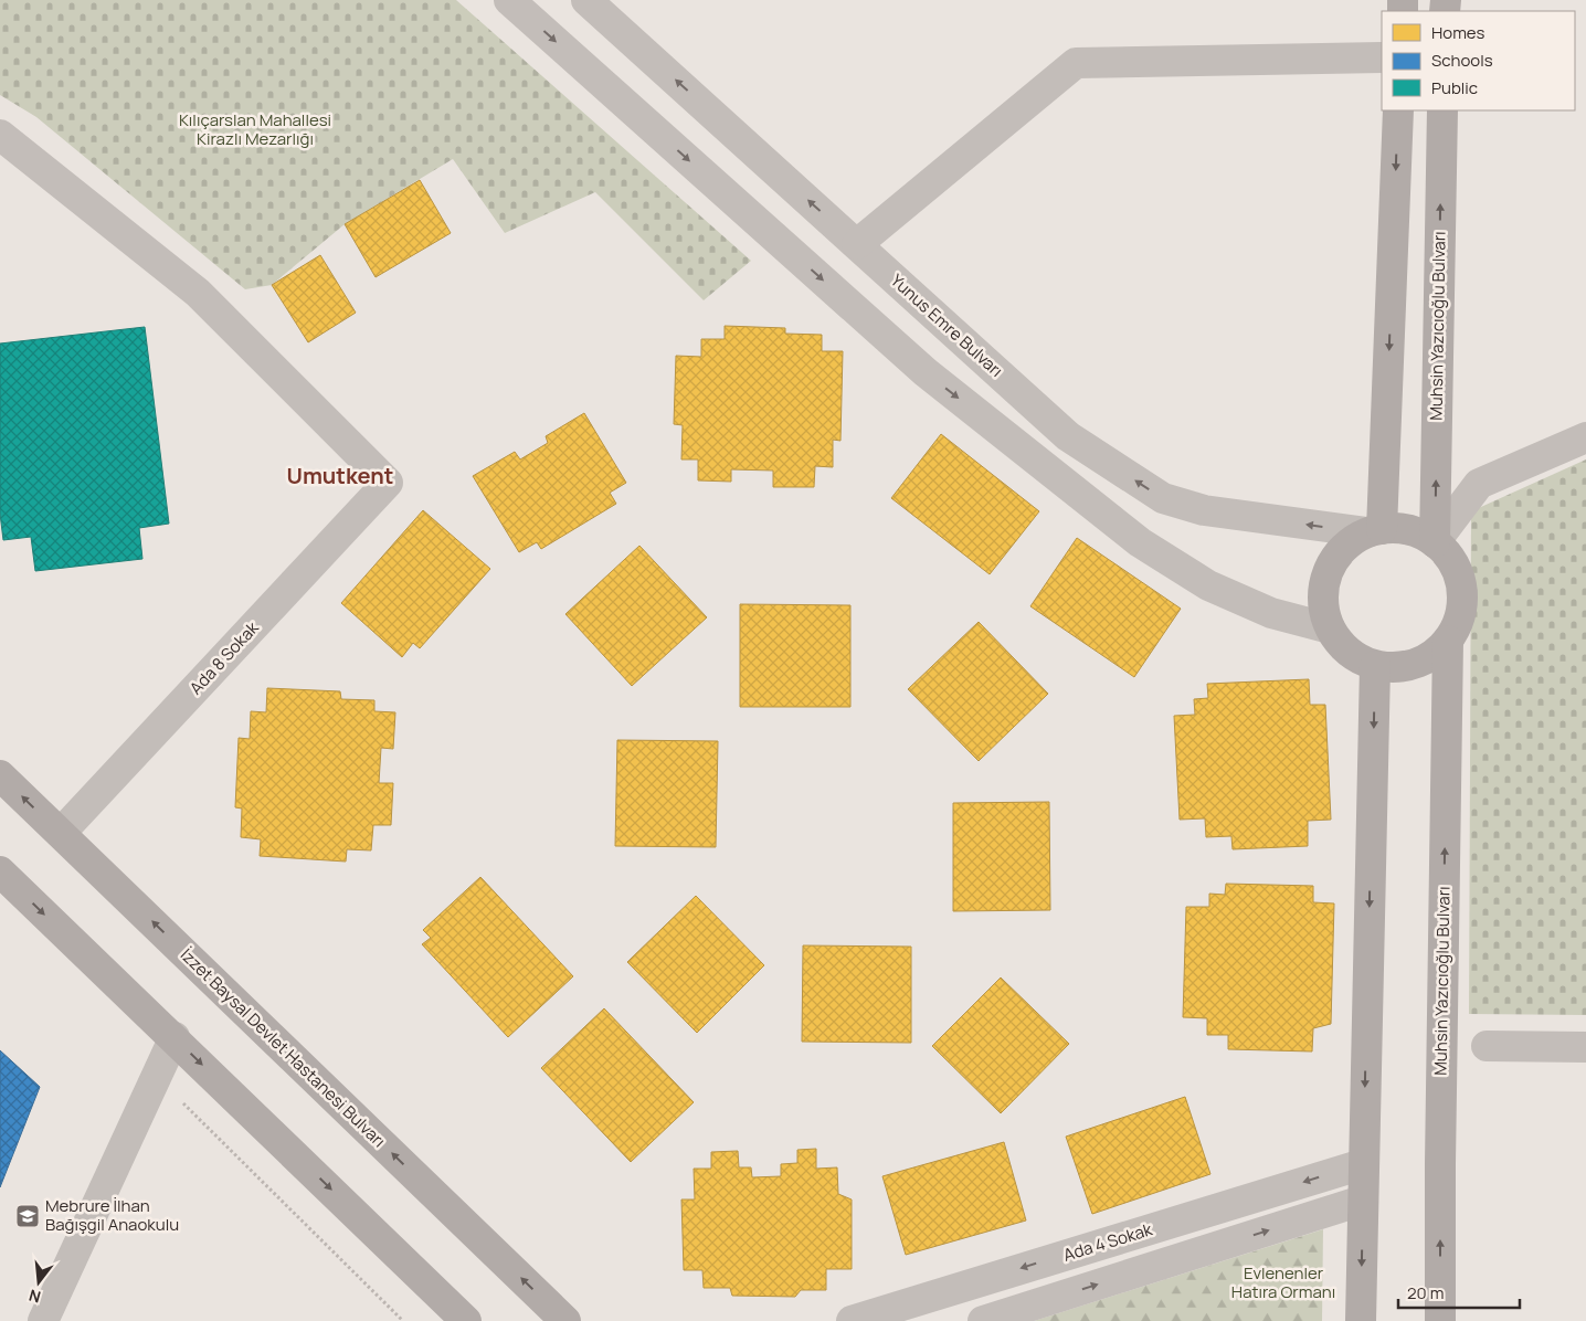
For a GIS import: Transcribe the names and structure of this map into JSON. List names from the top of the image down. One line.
{"streets":{"main road":["Muhsin Yazıcıoğlu Bulvarı","İzzet Baysal Devlet Hastanesi Bulvarı"],"street":["Yunus Emre Bulvarı","Ada 8 Sokak","Ada 4 Sokak"]},"crossings":[["Yunus Emre Bulvarı","Muhsin Yazıcıoğlu Bulvarı"],["Ada 8 Sokak","İzzet Baysal Devlet Hastanesi Bulvarı"]],"districts":["Umutkent"],"parks":["Kılıçarslan Mahallesi Kirazlı Mezarlığı","Evlenenler Hatıra Ormanı"],"places":{"school or university":["Mebrure İlhan Bağışgil Anaokulu"]},"legend":["Homes","Schools","Public"],"scale_bar":"20 m","north":"bottom"}
